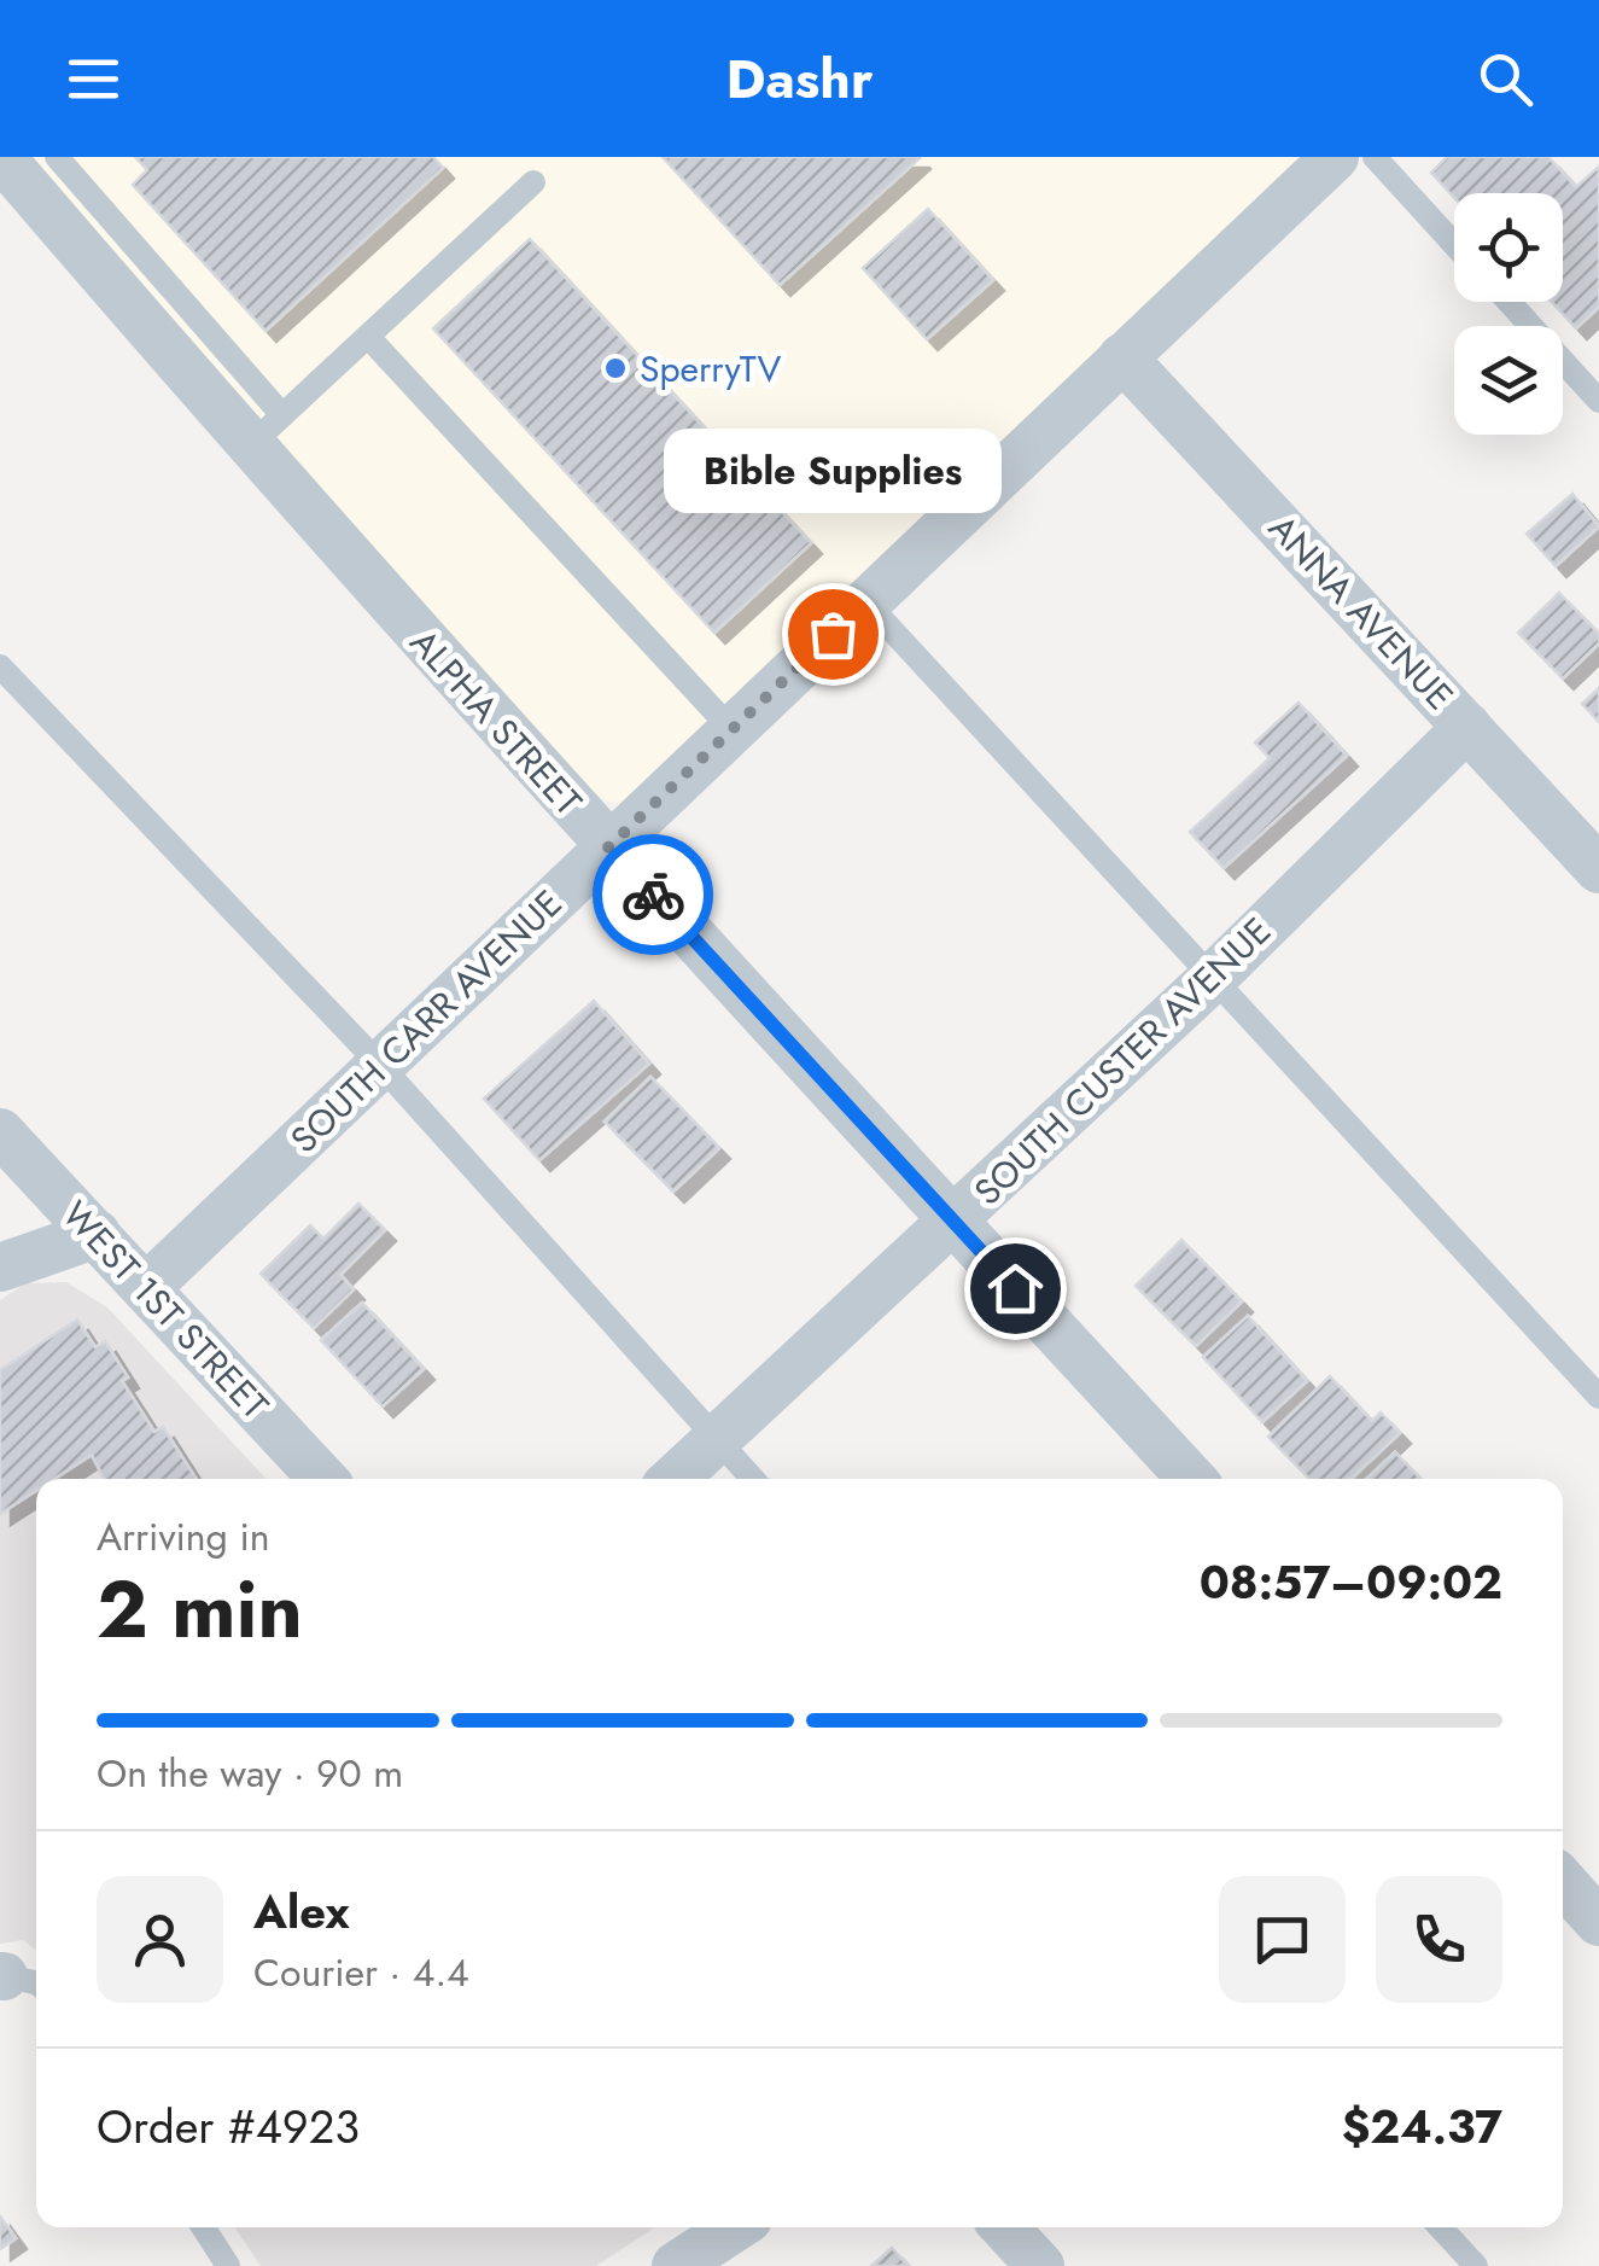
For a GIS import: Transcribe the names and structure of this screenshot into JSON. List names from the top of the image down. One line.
{"streets":{"street":["ANNA AVENUE","ALPHA STREET","SOUTH CARR AVENUE","SOUTH CUSTER AVENUE","WEST 1ST STREET"]},"crossings":[["ANNA AVENUE","SOUTH CARR AVENUE"],["ANNA AVENUE","SOUTH CUSTER AVENUE"],["ALPHA STREET","SOUTH CARR AVENUE"],["ALPHA STREET","SOUTH CUSTER AVENUE"],["SOUTH CARR AVENUE","WEST 1ST STREET"]],"places":["SperryTV","Bible Supplies"],"page":{"header":"Dashr","bubble":"Bible Supplies","heading":["2 min","Arriving in","08:57–09:02"],"panel":["Alex","Courier · 4.4","Order #4923","$24.37"],"bar":"On the way · 90 m"}}
